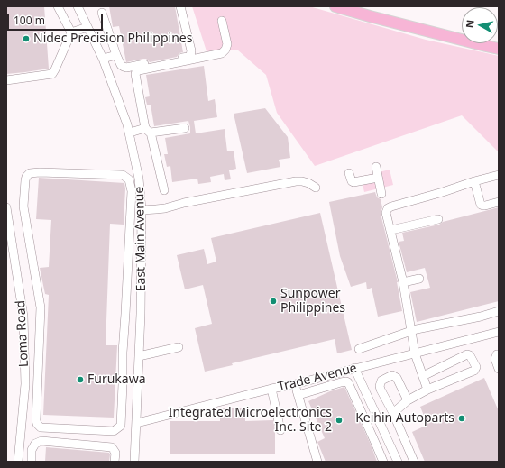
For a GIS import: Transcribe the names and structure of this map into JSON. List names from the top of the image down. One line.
{"streets":{"street":["East Main Avenue","Loma Road","Trade Avenue"]},"crossings":[["East Main Avenue","Trade Avenue"]],"places":["Nidec Precision Philippines","Sunpower Philippines","Furukawa","Keihin Autoparts","Integrated Microelectronics Inc. Site 2"],"scale_bar":"100 m","north":"left"}
